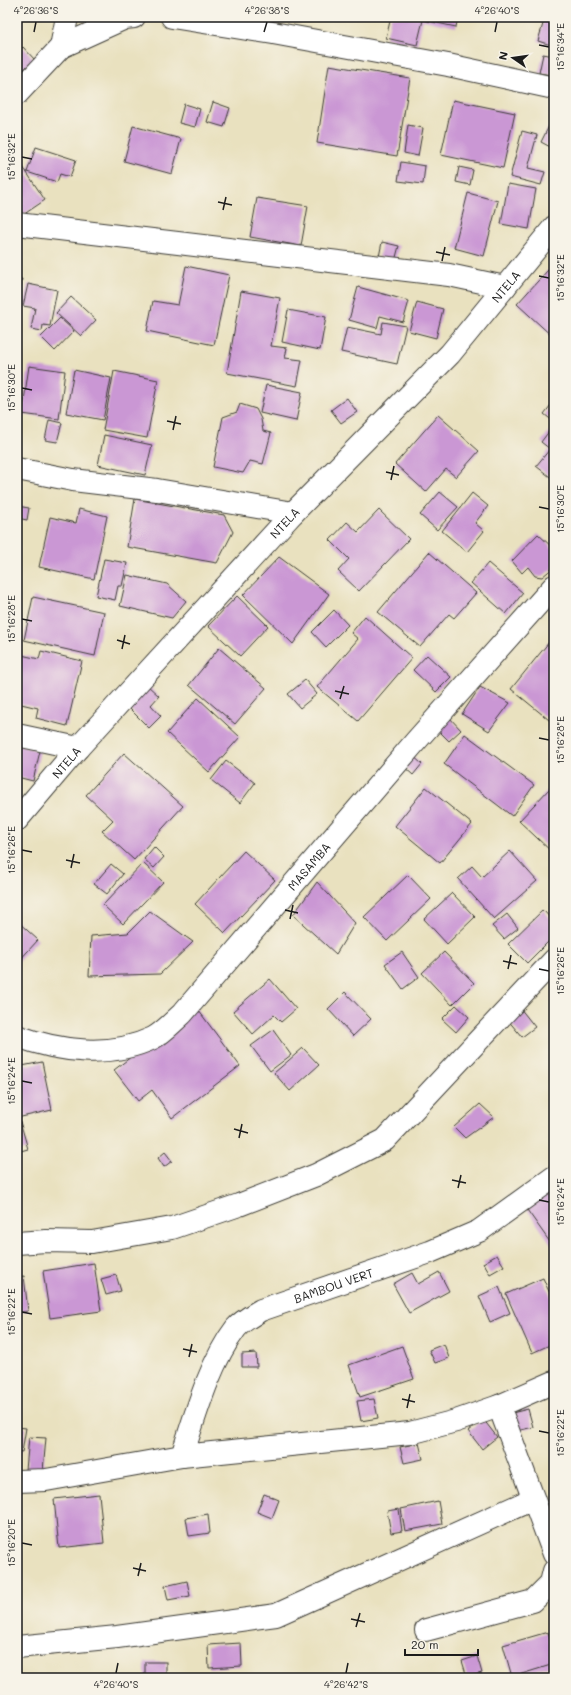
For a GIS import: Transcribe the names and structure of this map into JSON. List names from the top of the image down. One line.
{"streets":{"street":["NTELA","MASAMBA","BAMBOU VERT"]},"scale_bar":"20 m","north":"left","coordinates":["4°26'36\"S","4°26'38\"S","4°26'40\"S","15°16'34\"E","15°16'32\"E","15°16'30\"E","15°16'28\"E","15°16'26\"E","15°16'24\"E","15°16'22\"E","15°16'20\"E","4°26'42\"S"]}
